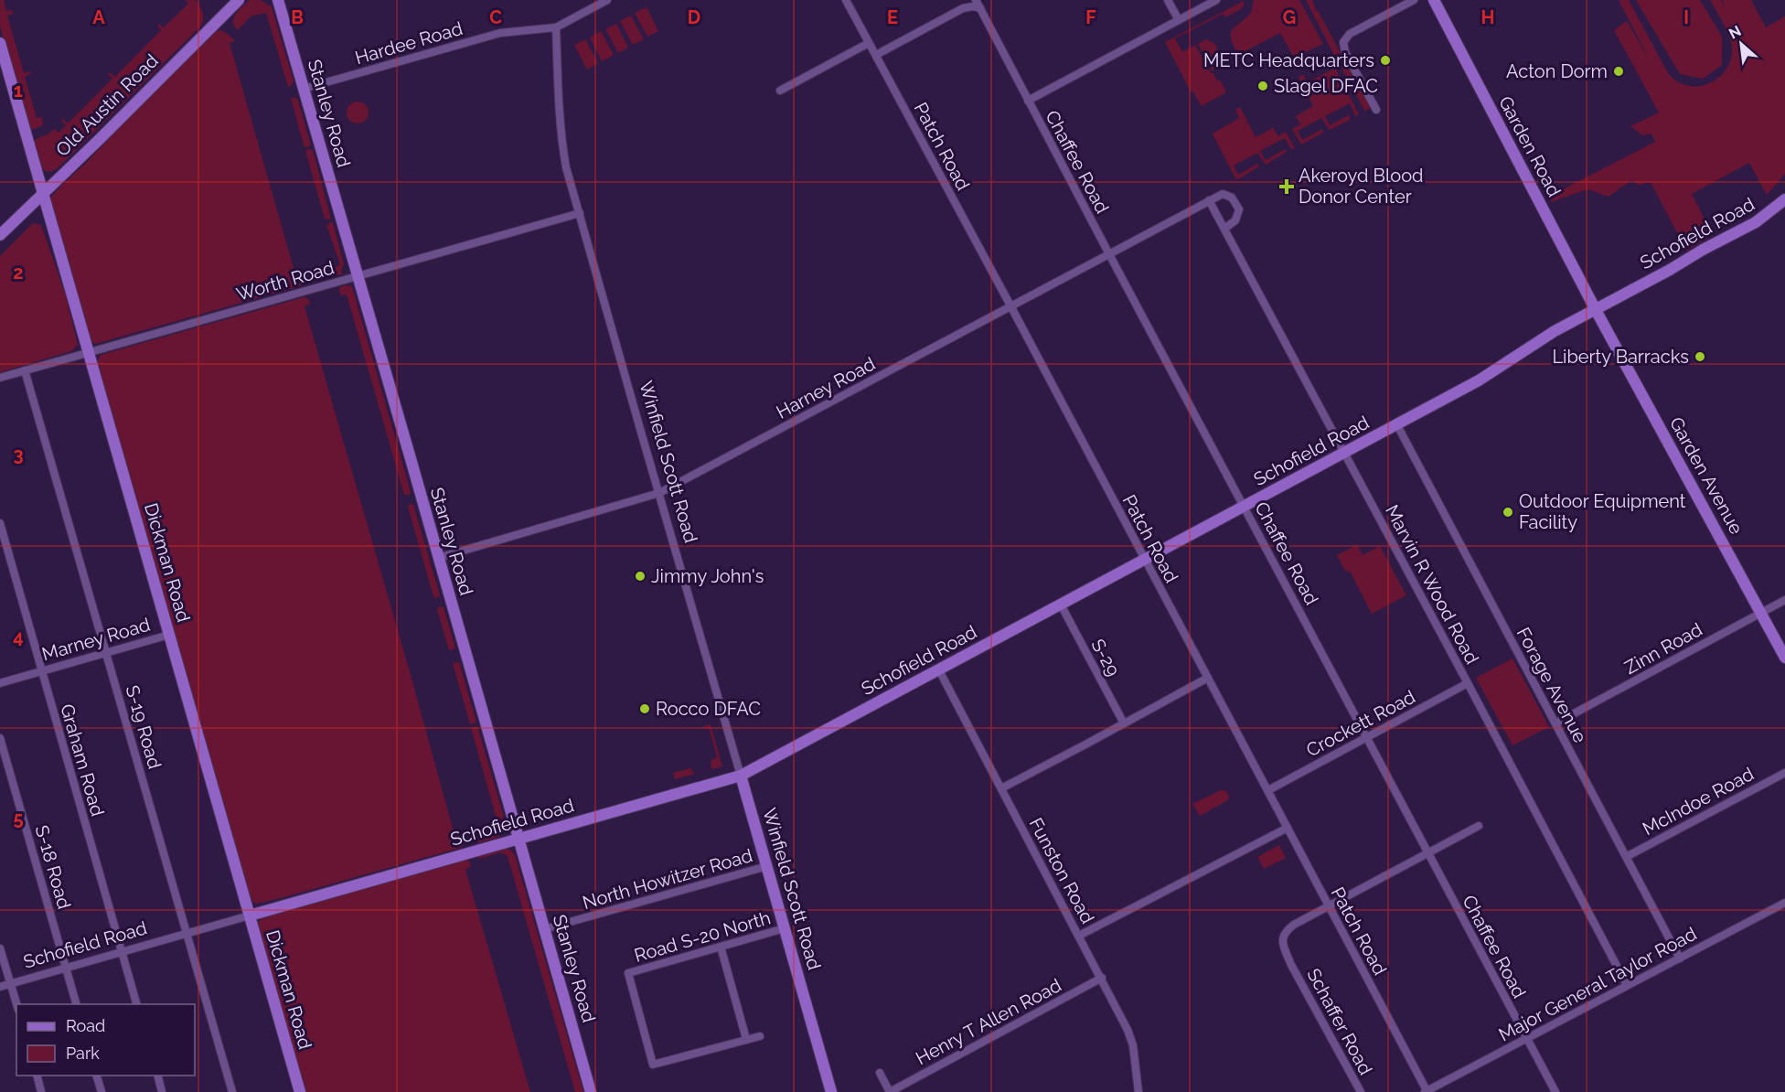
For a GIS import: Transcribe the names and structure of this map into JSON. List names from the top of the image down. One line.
{"streets":{"street":["Hardee Road","Old Austin Road","Stanley Road","Patch Road","Garden Road","Chaffee Road","Schofield Road","Worth Road","Harney Road","Winfield Scott Road","Garden Avenue","Dickman Road","Marvin R Wood Road","Marney Road","Zinn Road","S-29","Forage Avenue","Crockett Road","S-19 Road","Graham Road","McIndoe Road","S-18 Road","Funston Road","North Howitzer Road","Road S-20 North","Major General Taylor Road","Henry T Allen Road","Schaffer Road"]},"crossings":[["Hardee Road","Stanley Road"],["Hardee Road","Winfield Scott Road"],["Old Austin Road","Dickman Road"],["Stanley Road","Schofield Road"],["Stanley Road","Worth Road"],["Stanley Road","Harney Road"],["Stanley Road","North Howitzer Road"],["Patch Road","Schofield Road"],["Patch Road","Harney Road"],["Patch Road","Crockett Road"],["Patch Road","Major General Taylor Road"],["Patch Road","Schaffer Road"],["Garden Road","Schofield Road"],["Garden Road","Garden Avenue"],["Chaffee Road","Schofield Road"],["Chaffee Road","Harney Road"],["Chaffee Road","Crockett Road"],["Chaffee Road","Major General Taylor Road"],["Schofield Road","Winfield Scott Road"],["Schofield Road","Garden Avenue"],["Schofield Road","Dickman Road"],["Schofield Road","Marvin R Wood Road"],["Schofield Road","S-29"],["Schofield Road","Forage Avenue"],["Schofield Road","S-19 Road"],["Schofield Road","Graham Road"],["Schofield Road","S-18 Road"],["Schofield Road","Funston Road"],["Worth Road","Winfield Scott Road"],["Worth Road","Dickman Road"],["Worth Road","S-19 Road"],["Harney Road","Winfield Scott Road"],["Harney Road","Marvin R Wood Road"],["Winfield Scott Road","North Howitzer Road"],["Winfield Scott Road","Road S-20 North"],["Garden Avenue","Zinn Road"],["Dickman Road","Marney Road"],["Marvin R Wood Road","Crockett Road"],["Marvin R Wood Road","Major General Taylor Road"],["Marney Road","S-19 Road"],["Marney Road","Graham Road"],["Zinn Road","Forage Avenue"],["Forage Avenue","McIndoe Road"],["Forage Avenue","Major General Taylor Road"],["Funston Road","Henry T Allen Road"]],"places":{"other":["METC Headquarters","Acton Dorm","Slagel DFAC","Liberty Barracks","Outdoor Equipment Facility","Jimmy John's","Rocco DFAC"],"health":["Akeroyd Blood Donor Center"]},"legend":["Road","Park"],"north":"top left","grid":{"columns":["A","B","C","D","E","F","G","H","I"],"rows":["1","2","3","4","5"]}}
